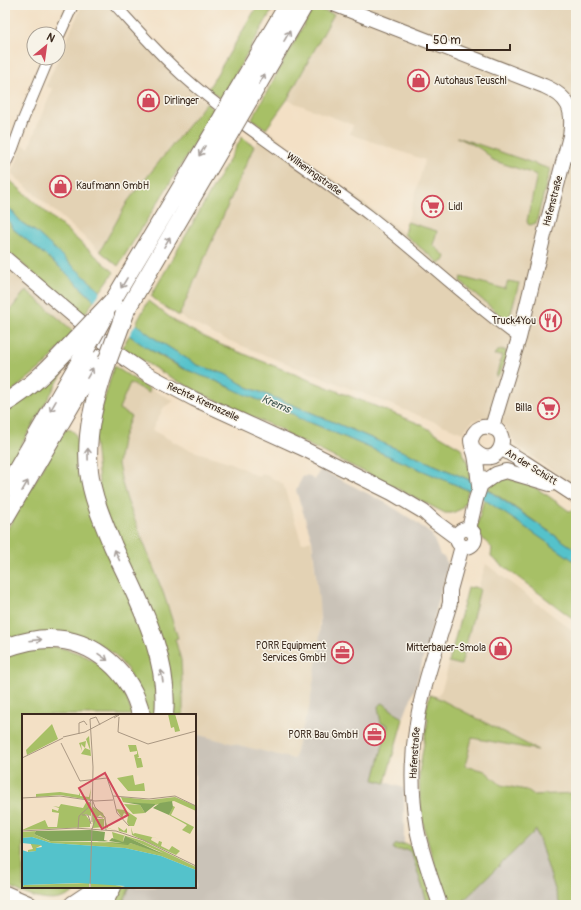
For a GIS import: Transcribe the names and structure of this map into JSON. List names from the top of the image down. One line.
{"streets":{"street":["Wilheringstraße","Hafenstraße","Rechte Kremszeile","An der Schütt"]},"crossings":[["Wilheringstraße","Hafenstraße"],["Hafenstraße","Rechte Kremszeile"],["Hafenstraße","An der Schütt"]],"water":["Krems"],"places":{"shop":["Autohaus Teuschl","Dirlinger","Kaufmann GmbH","Mitterbauer-Smola"],"supermarket":["Lidl","Billa"],"restaurant":["Truck4You"],"office":["PORR Equipment Services GmbH","PORR Bau GmbH"]},"scale_bar":"50 m","north":"top right"}
